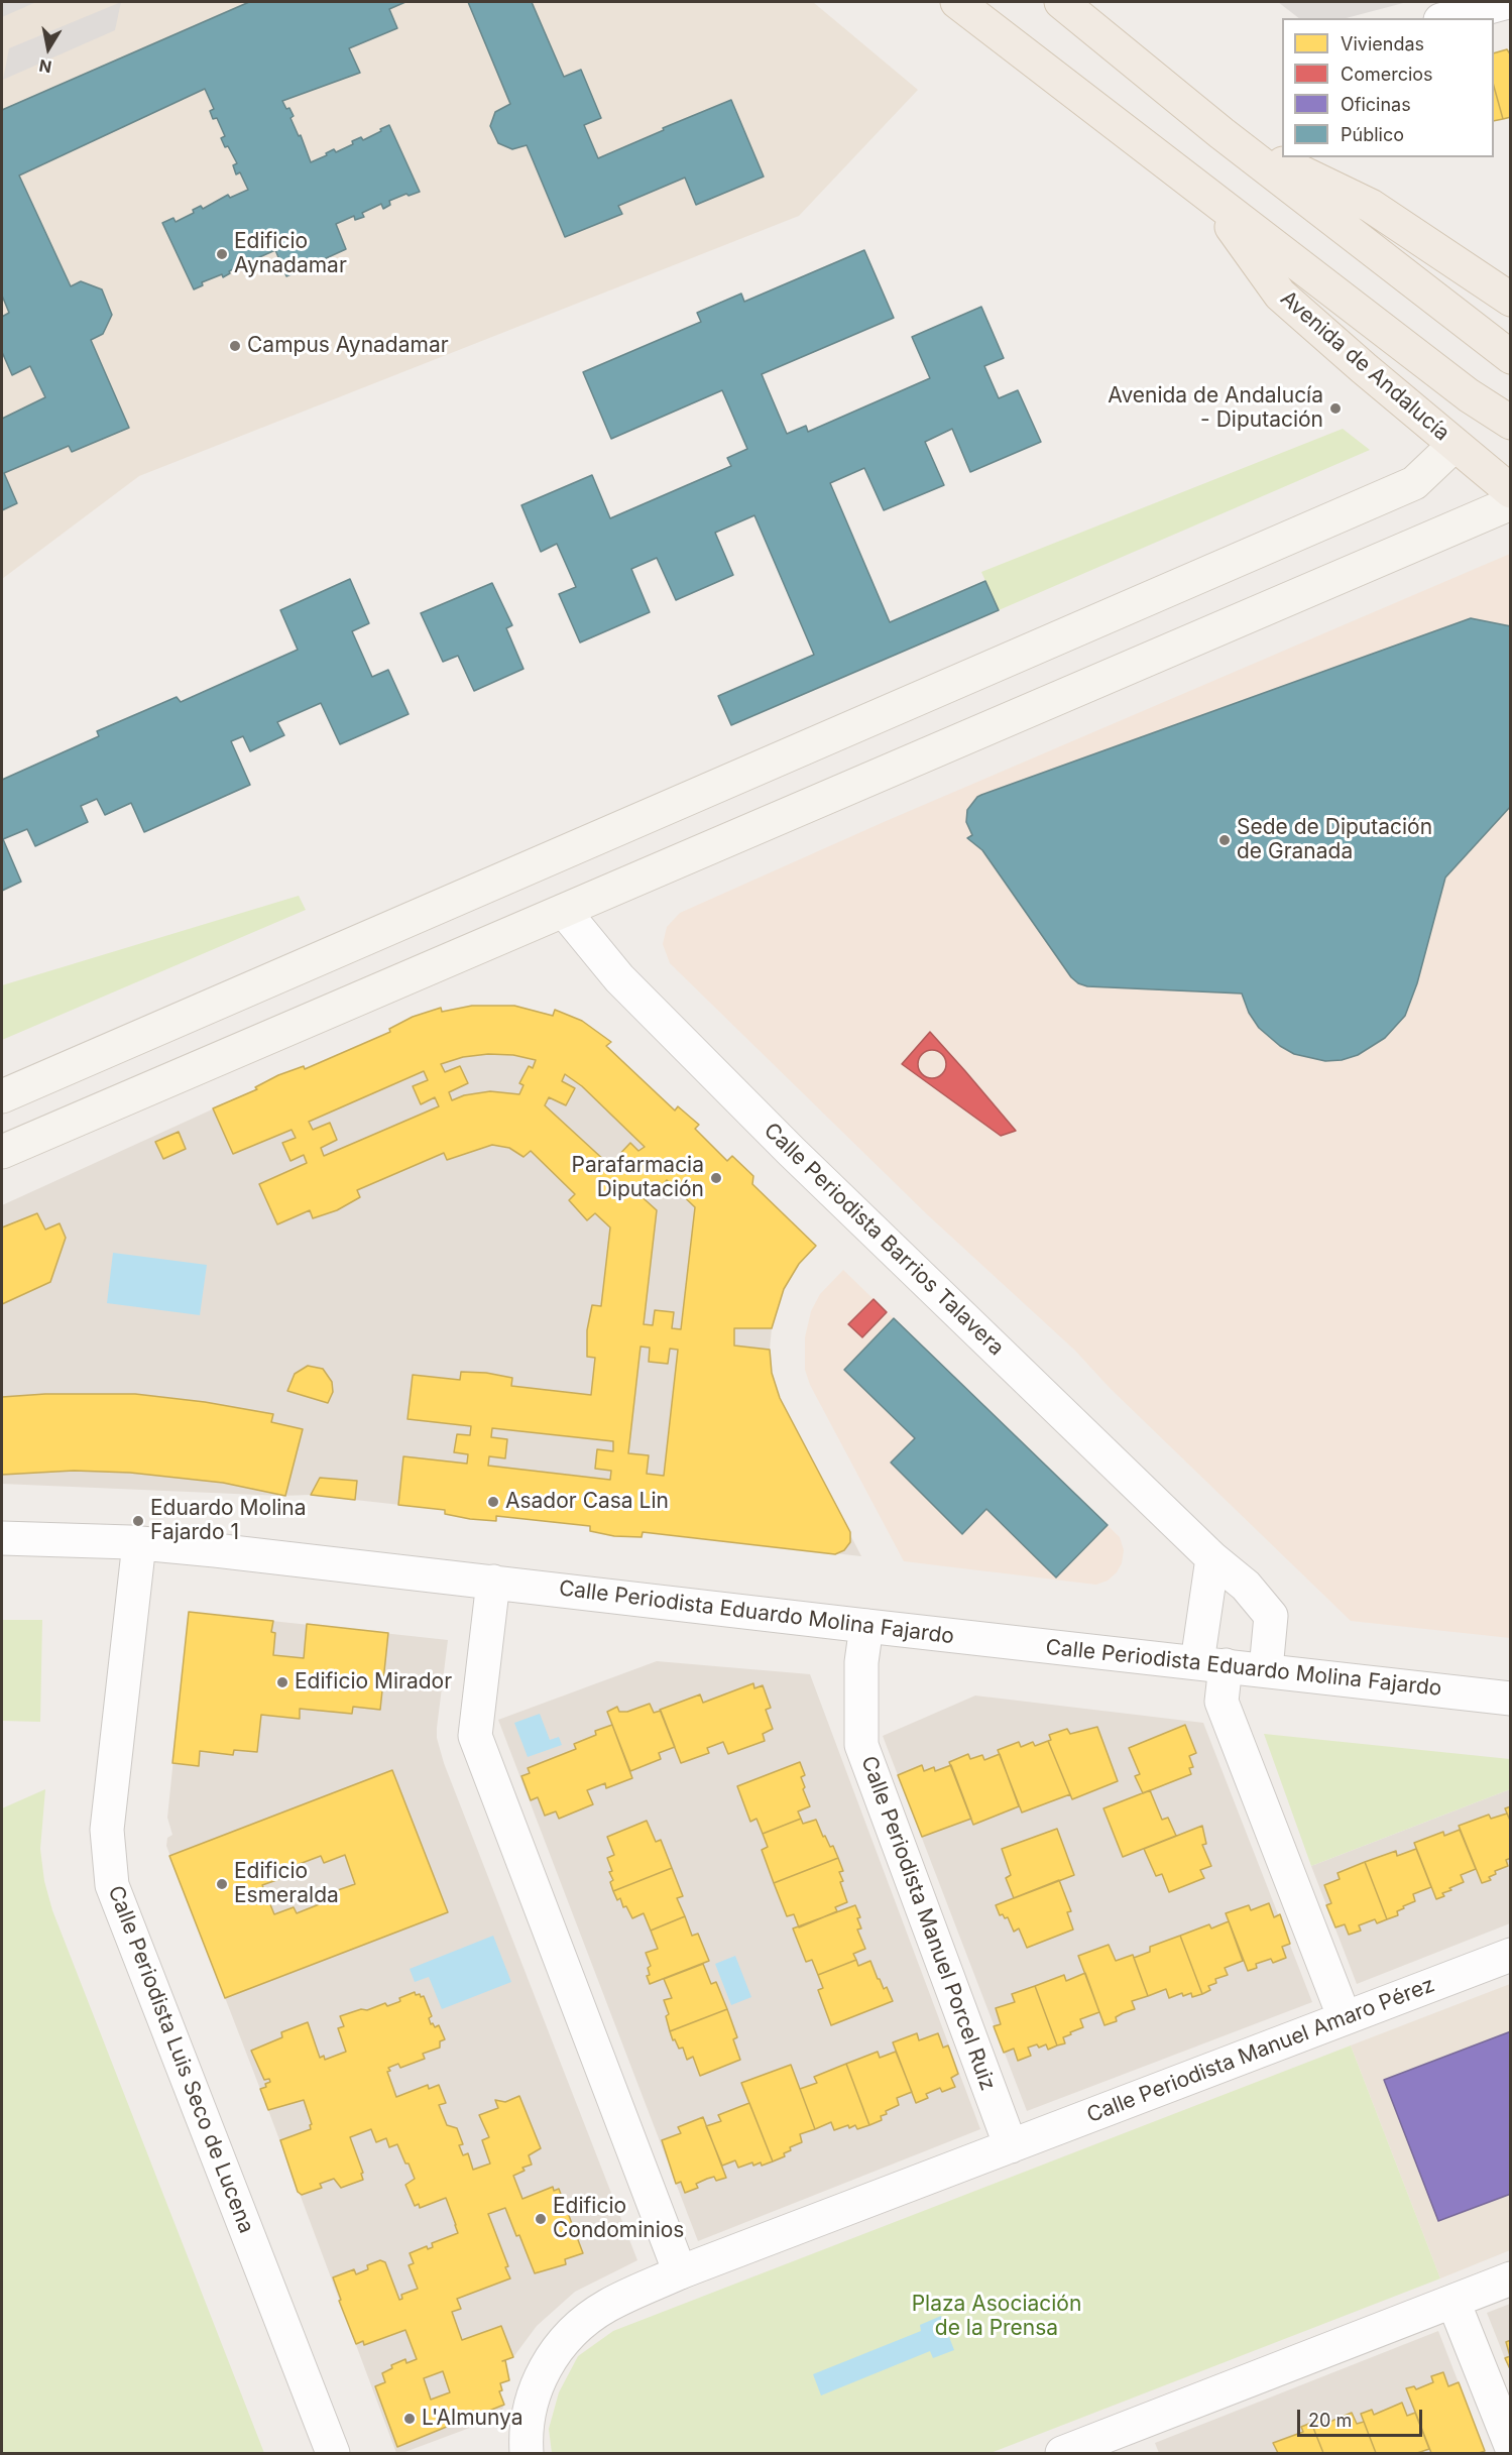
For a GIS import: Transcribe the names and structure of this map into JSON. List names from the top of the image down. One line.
{"streets":{"main road":["Avenida de Andalucía"],"street":["Calle Periodista Barrios Talavera","Calle Periodista Eduardo Molina Fajardo","Calle Periodista Manuel Porcel Ruiz","Calle Periodista Manuel Amaro Pérez","Calle Periodista Luis Seco de Lucena"]},"crossings":[["Calle Periodista Barrios Talavera","Calle Periodista Eduardo Molina Fajardo"],["Calle Periodista Eduardo Molina Fajardo","Calle Periodista Manuel Porcel Ruiz"],["Calle Periodista Eduardo Molina Fajardo","Calle Periodista Luis Seco de Lucena"],["Calle Periodista Manuel Porcel Ruiz","Calle Periodista Manuel Amaro Pérez"]],"parks":["Plaza Asociación de la Prensa"],"places":["Edificio Aynadamar","Campus Aynadamar","Avenida de Andalucía - Diputación","Sede de Diputación de Granada","Parafarmacia Diputación","Asador Casa Lin","Eduardo Molina Fajardo 1","Edificio Mirador","Edificio Esmeralda","Edificio Condominios","L'Almunya"],"legend":["Viviendas","Comercios","Oficinas","Público"],"scale_bar":"20 m","north":"bottom"}
